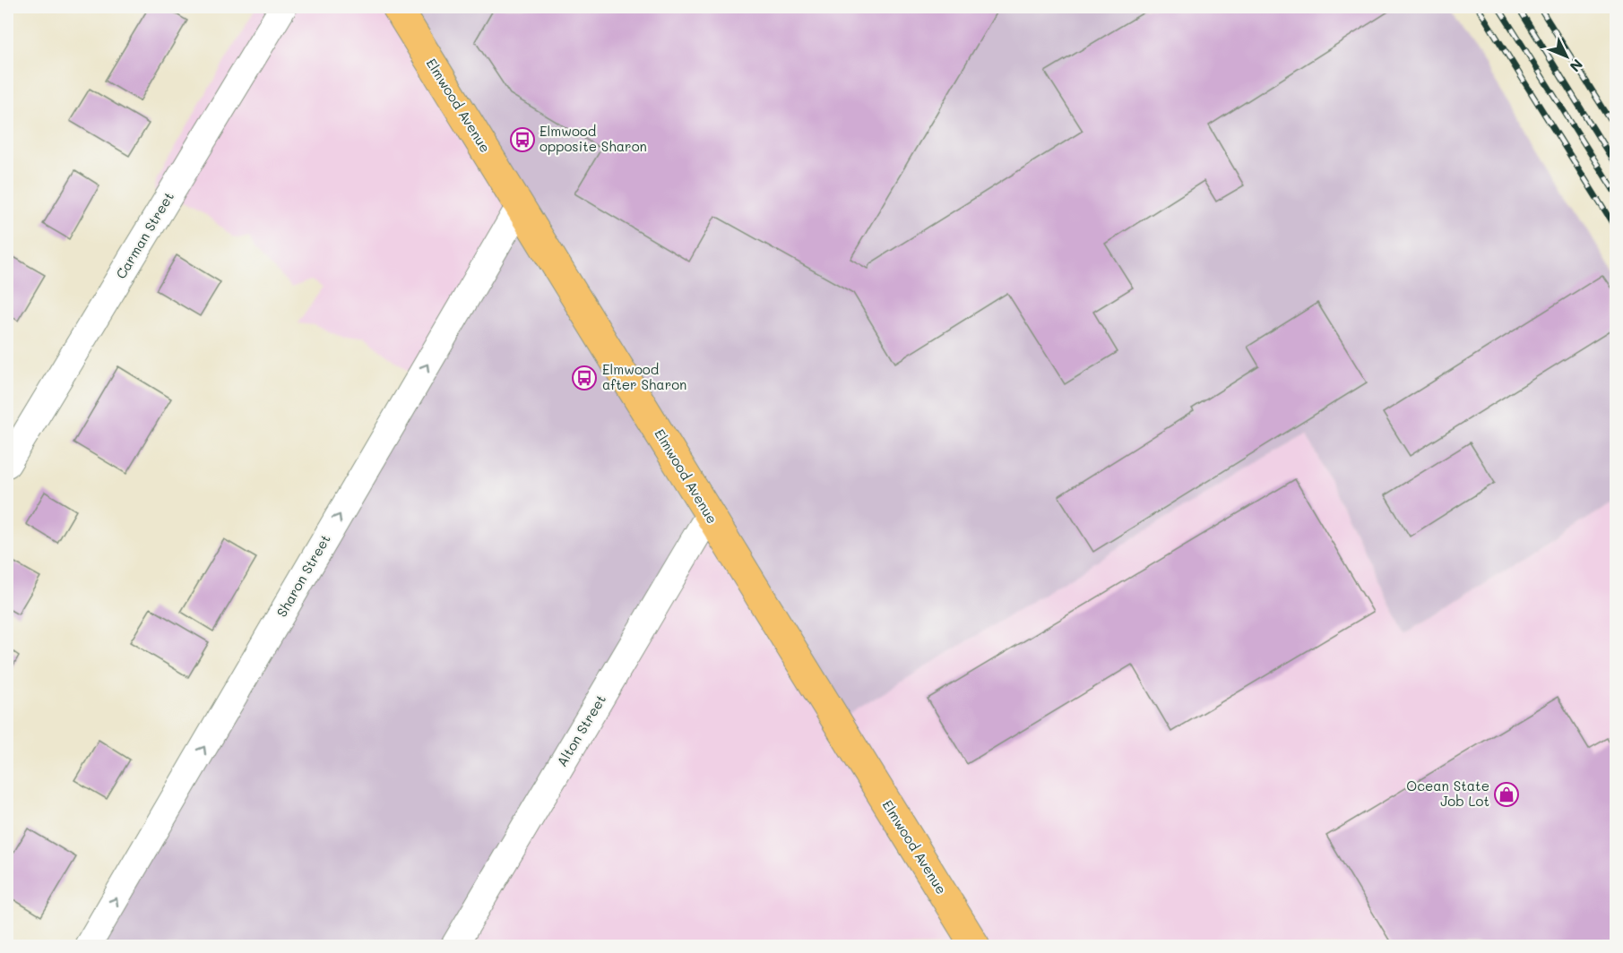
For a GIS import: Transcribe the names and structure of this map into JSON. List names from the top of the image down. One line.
{"streets":{"main road":["Elmwood Avenue"],"street":["Carman Street","Sharon Street","Alton Street"]},"crossings":[["Elmwood Avenue","Sharon Street"],["Elmwood Avenue","Alton Street"]],"one_way":["Sharon Street"],"places":{"bus stop":["Elmwood opposite Sharon","Elmwood after Sharon"],"shop":["Ocean State Job Lot"]},"north":"bottom right"}
